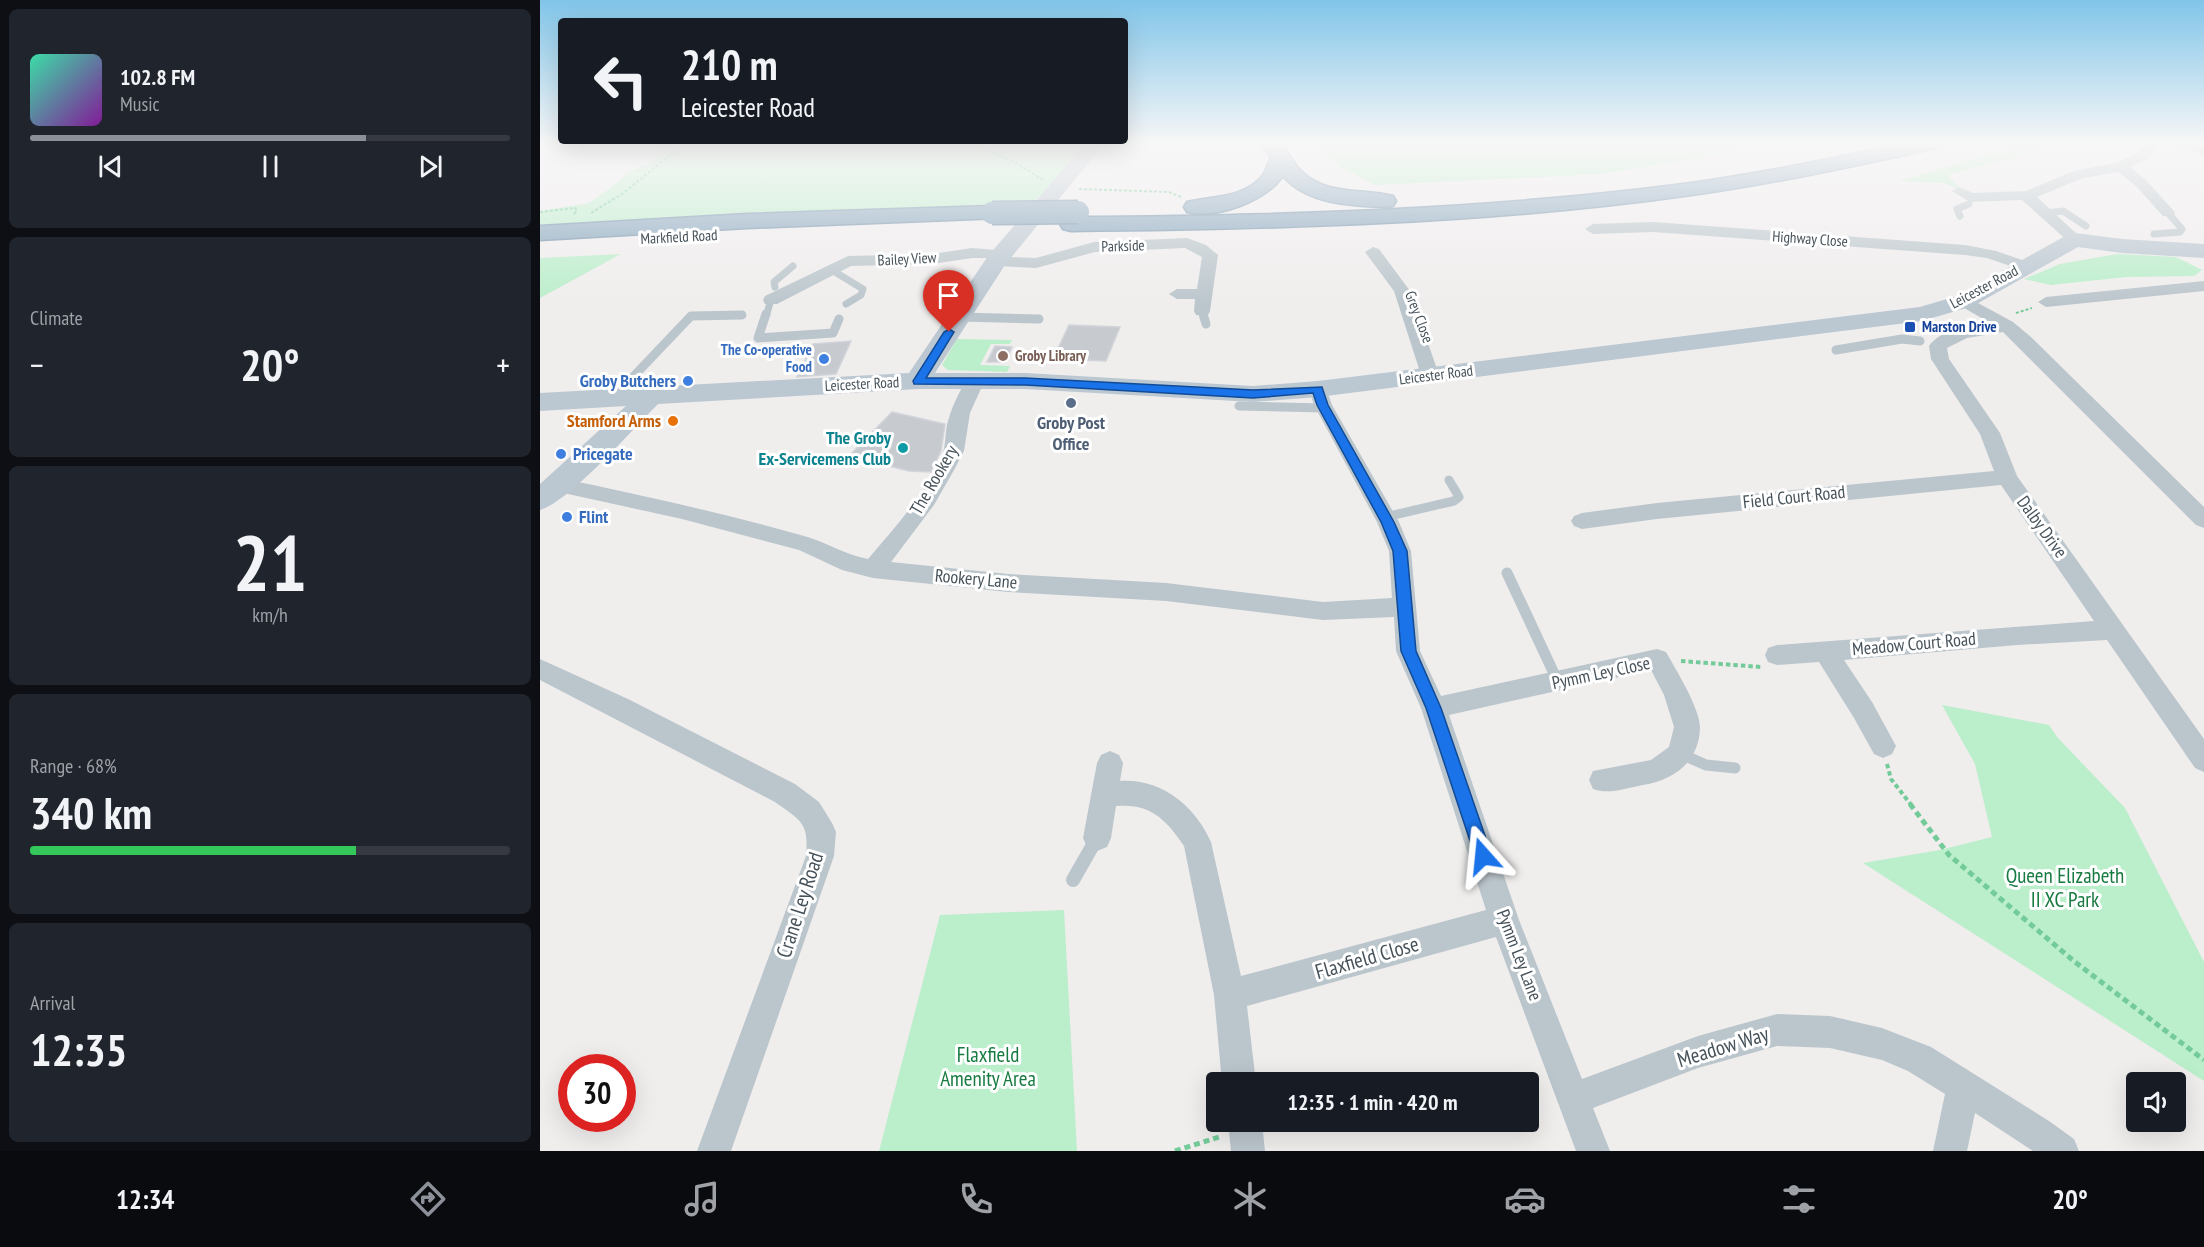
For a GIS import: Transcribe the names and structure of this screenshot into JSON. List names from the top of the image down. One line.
{"streets":{"highway":["Markfield Road"],"street":["Highway Close","Parkside","Bailey View","Leicester Road","Grey Close","The Rookery","Field Court Road","Dalby Drive","Rookery Lane","Meadow Court Road","Pymm Ley Close","Crane Ley Road","Pymm Ley Lane","Flaxfield Close","Meadow Way"]},"crossings":[["Highway Close","Leicester Road"],["Parkside","Bailey View"],["Leicester Road","Grey Close"],["Leicester Road","The Rookery"],["Leicester Road","Pymm Ley Lane"],["The Rookery","Rookery Lane"],["Field Court Road","Dalby Drive"],["Dalby Drive","Meadow Court Road"],["Rookery Lane","Pymm Ley Lane"],["Pymm Ley Close","Pymm Ley Lane"],["Pymm Ley Lane","Flaxfield Close"],["Pymm Ley Lane","Meadow Way"]],"parks":["Queen Elizabeth II XC Park","Flaxfield Amenity Area"],"places":{"transit":["Marston Drive"],"other":["Groby Library","The Co-operative Food","Groby Butchers","Groby Post Office","Stamford Arms","The Groby Ex-Servicemens Club","Pricegate","Flint"]},"page":{"turn":["210 m","Leicester Road"],"song":["102.8 FM","Music"],"tile":["Climate",["21","km/h"],["Range · 68%","340 km"],["Arrival","12:35"]],"heat":["−","20°","+"],"limit":"30","trip":"12:35 · 1 min · 420 m","tabs":["12:34","20°"]}}
